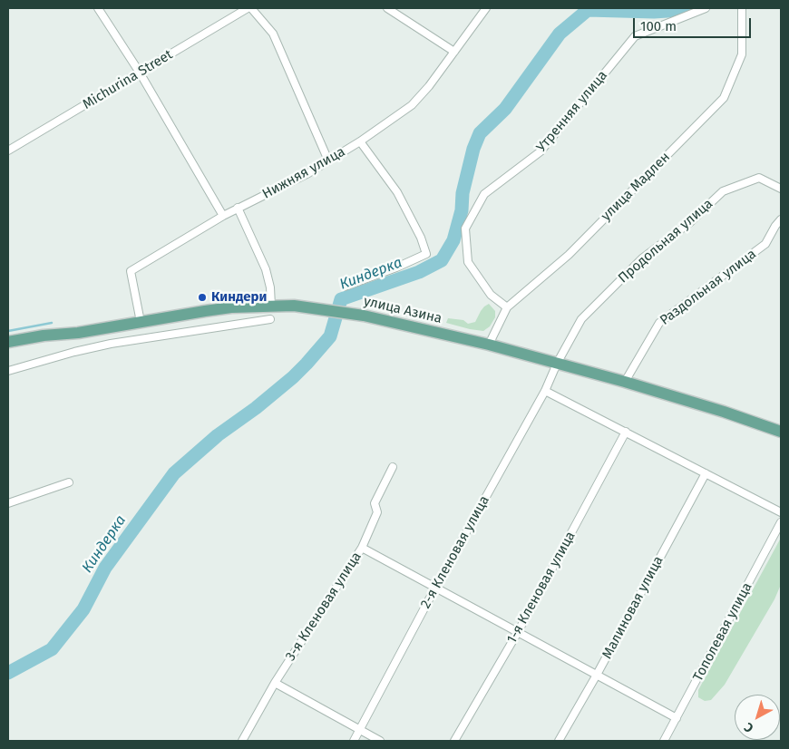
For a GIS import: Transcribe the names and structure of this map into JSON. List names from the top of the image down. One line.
{"streets":{"main road":["улица Азина"],"street":["Michurina Street","Утренняя улица","Нижняя улица","улица Мадлен","Продольная улица","Раздольная улица","2-я Кленовая улица","1-я Кленовая улица","3-я Кленовая улица","Малиновая улица","Тополевая улица"]},"crossings":[["Утренняя улица","улица Мадлен"],["Нижняя улица","улица Азина"],["улица Мадлен","улица Азина"],["Продольная улица","улица Азина"],["Продольная улица","2-я Кленовая улица"],["Раздольная улица","улица Азина"],["улица Азина","2-я Кленовая улица"]],"water":["Киндерка"],"places":["Киндери"],"scale_bar":"100 m","north":"bottom left"}
